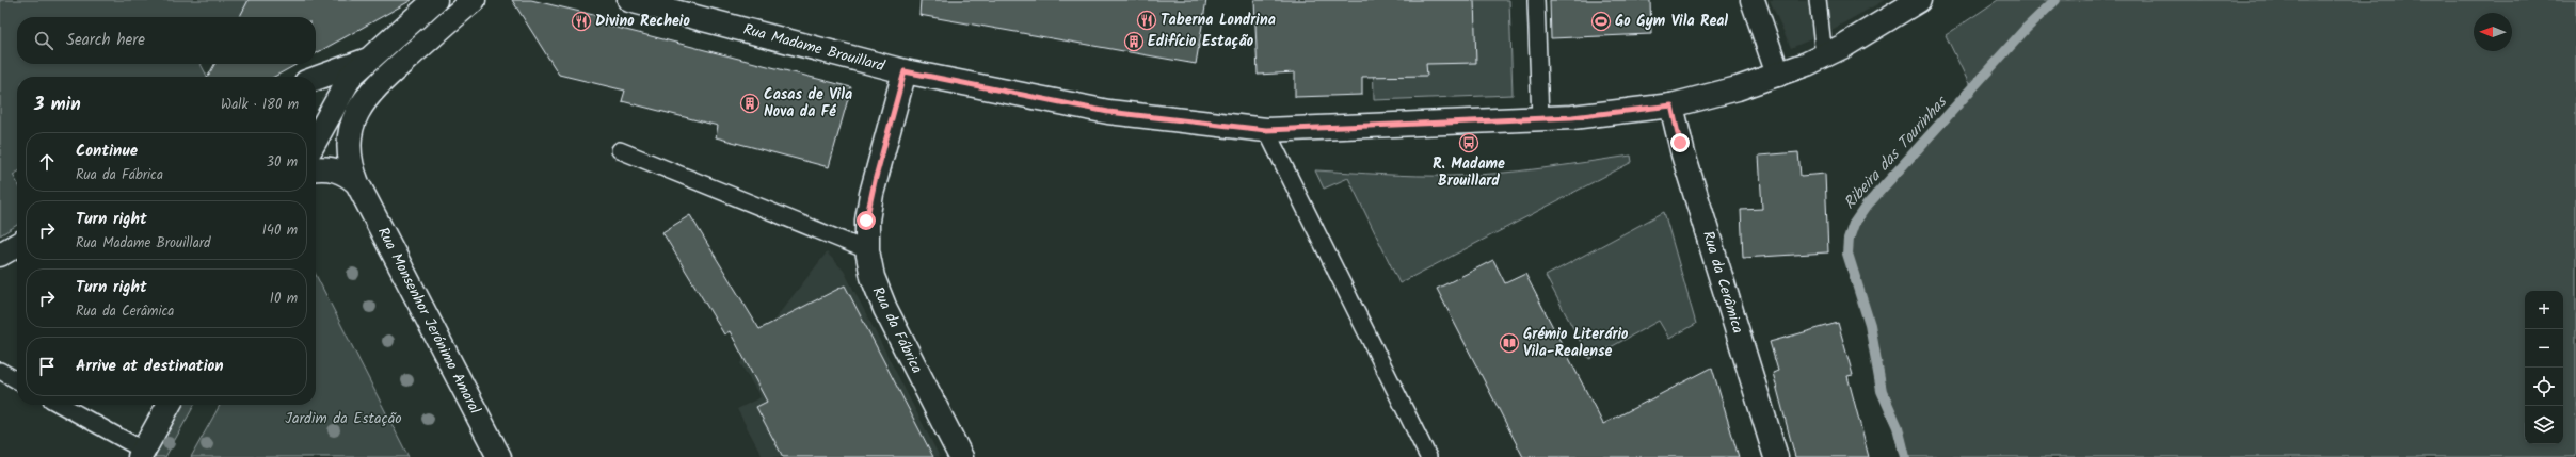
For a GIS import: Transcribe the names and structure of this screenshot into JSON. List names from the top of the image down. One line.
{"streets":{"main road":["Rua Madame Brouillard","Rua da Cerâmica","Rua Monsenhor Jerónimo Amaral","Rua da Fábrica"]},"crossings":[["Rua Madame Brouillard","Rua da Cerâmica"],["Rua Madame Brouillard","Rua da Fábrica"]],"water":["Ribeira das Tourinhas"],"parks":["Jardim da Estação"],"places":{"restaurant":["Taberna Londrina","Divino Recheio"],"sports":["Go Gym Vila Real"],"building":["Edifício Estação","Casas de Vila Nova da Fé"],"bus stop":["R. Madame Brouillard"],"library":["Grémio Literário Vila-Realense"]},"north":"left","page":{"search":"Search here","heading":["3 min","Walk · 180 m"],"list":[["Continue","Rua da Fábrica","30 m"],["Turn right","Rua Madame Brouillard","140 m"],["Turn right","Rua da Cerâmica","10 m"],"Arrive at destination"],"map_buttons":["+","−"]}}
